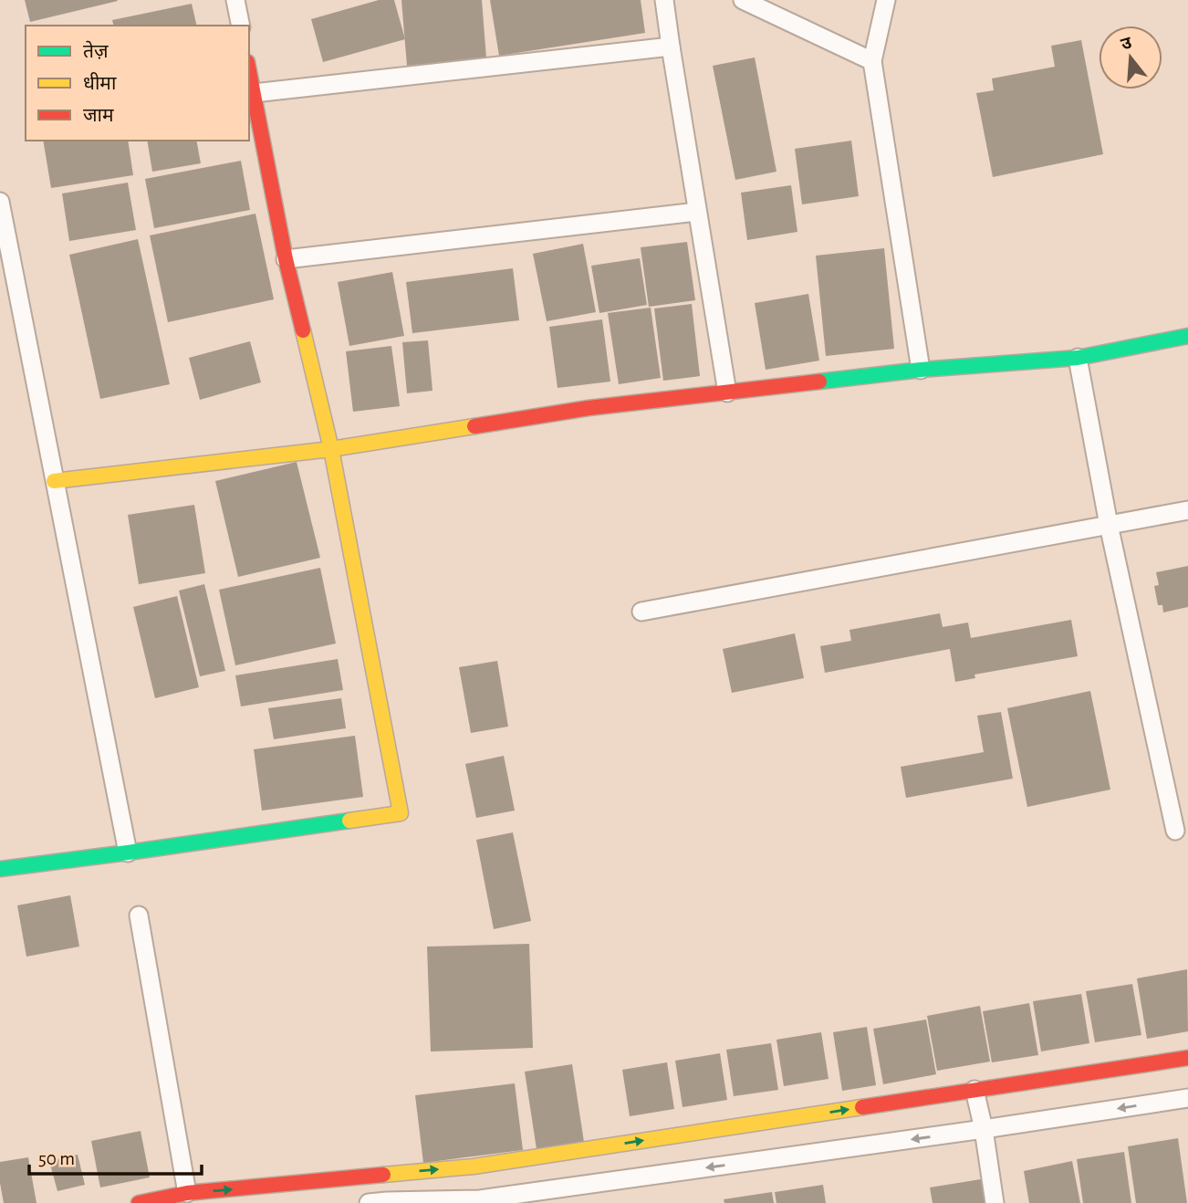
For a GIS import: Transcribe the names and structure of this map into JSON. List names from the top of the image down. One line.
{"legend":["तेज़","धीमा","जाम"],"scale_bar":"50 m","north":"top"}
